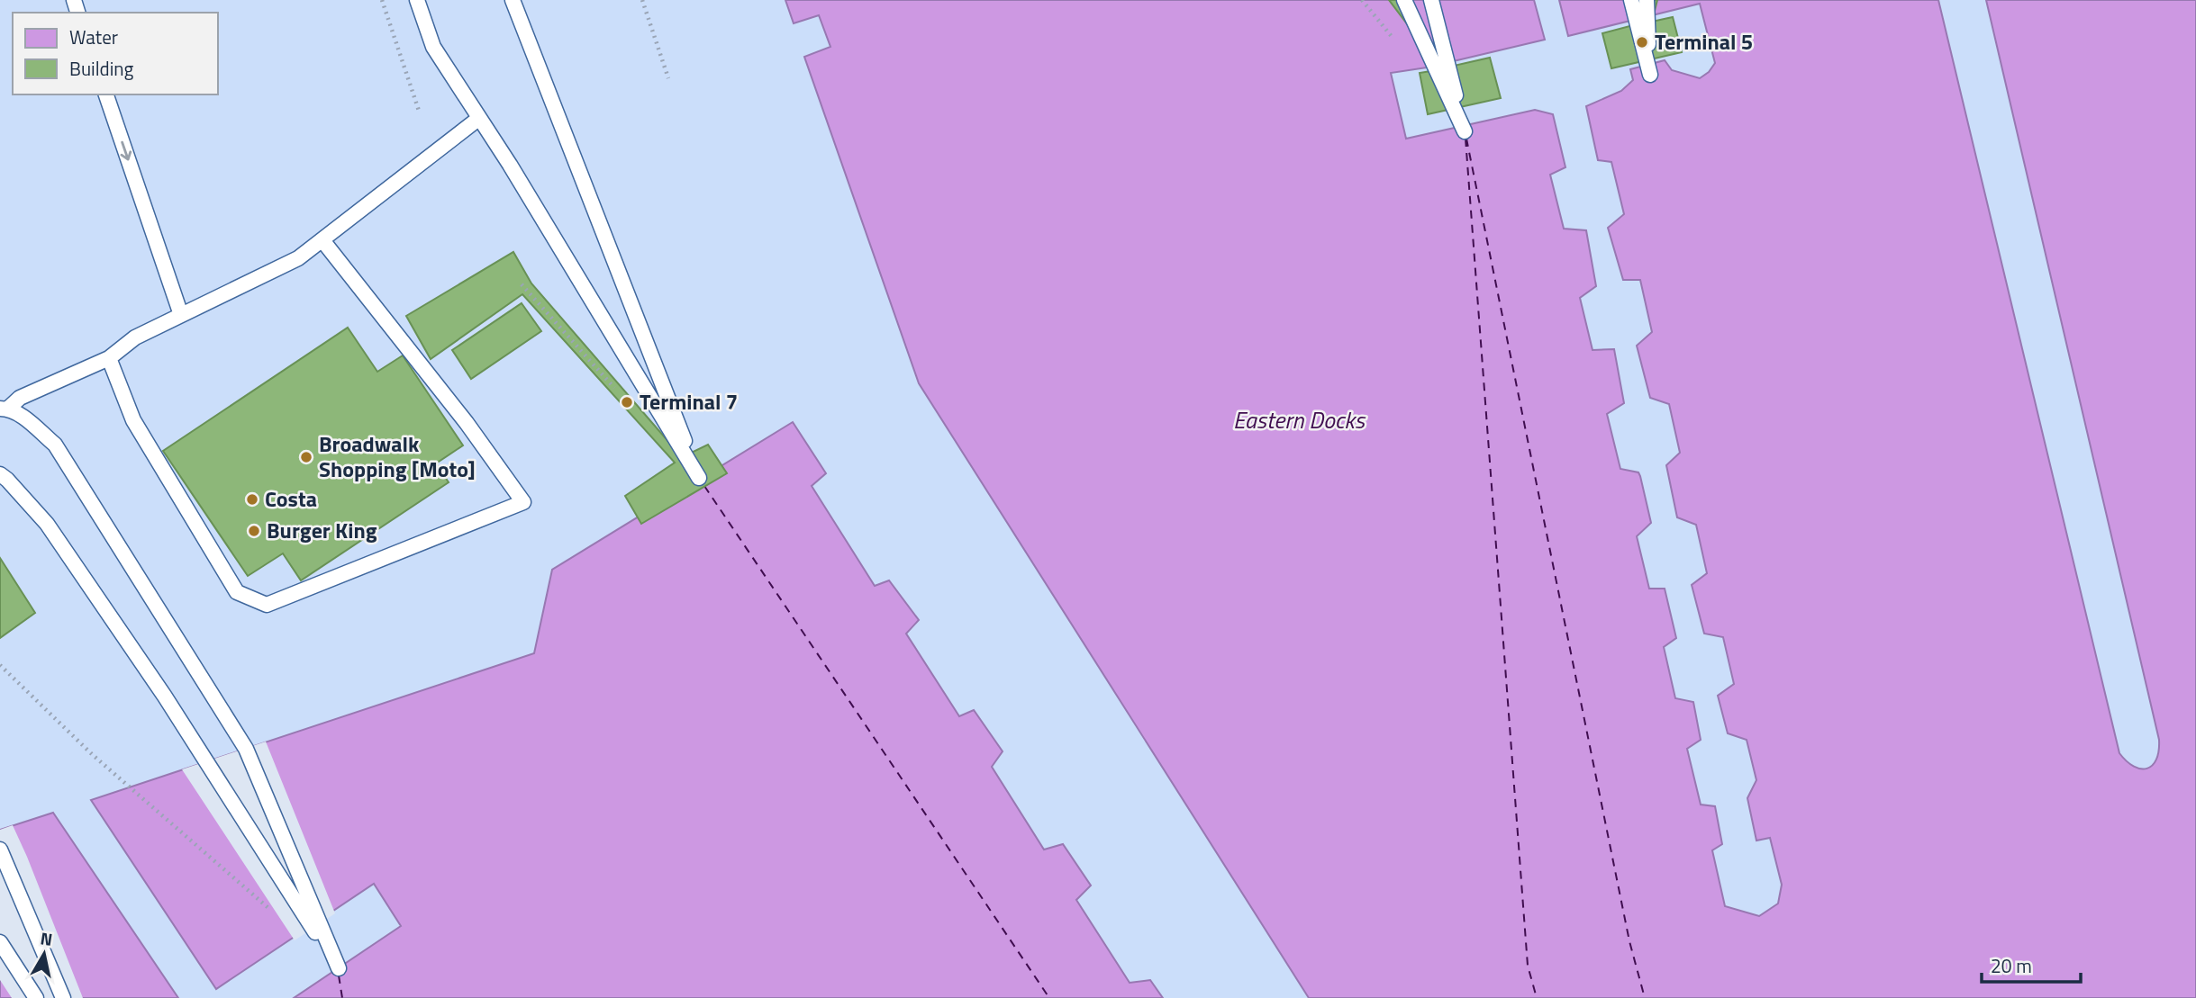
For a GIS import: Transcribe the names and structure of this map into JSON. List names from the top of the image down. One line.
{"water":["Eastern Docks"],"places":["Terminal 5","Terminal 7","Broadwalk Shopping [Moto]","Costa","Burger King"],"legend":["Water","Building"],"scale_bar":"20 m","north":"top"}
